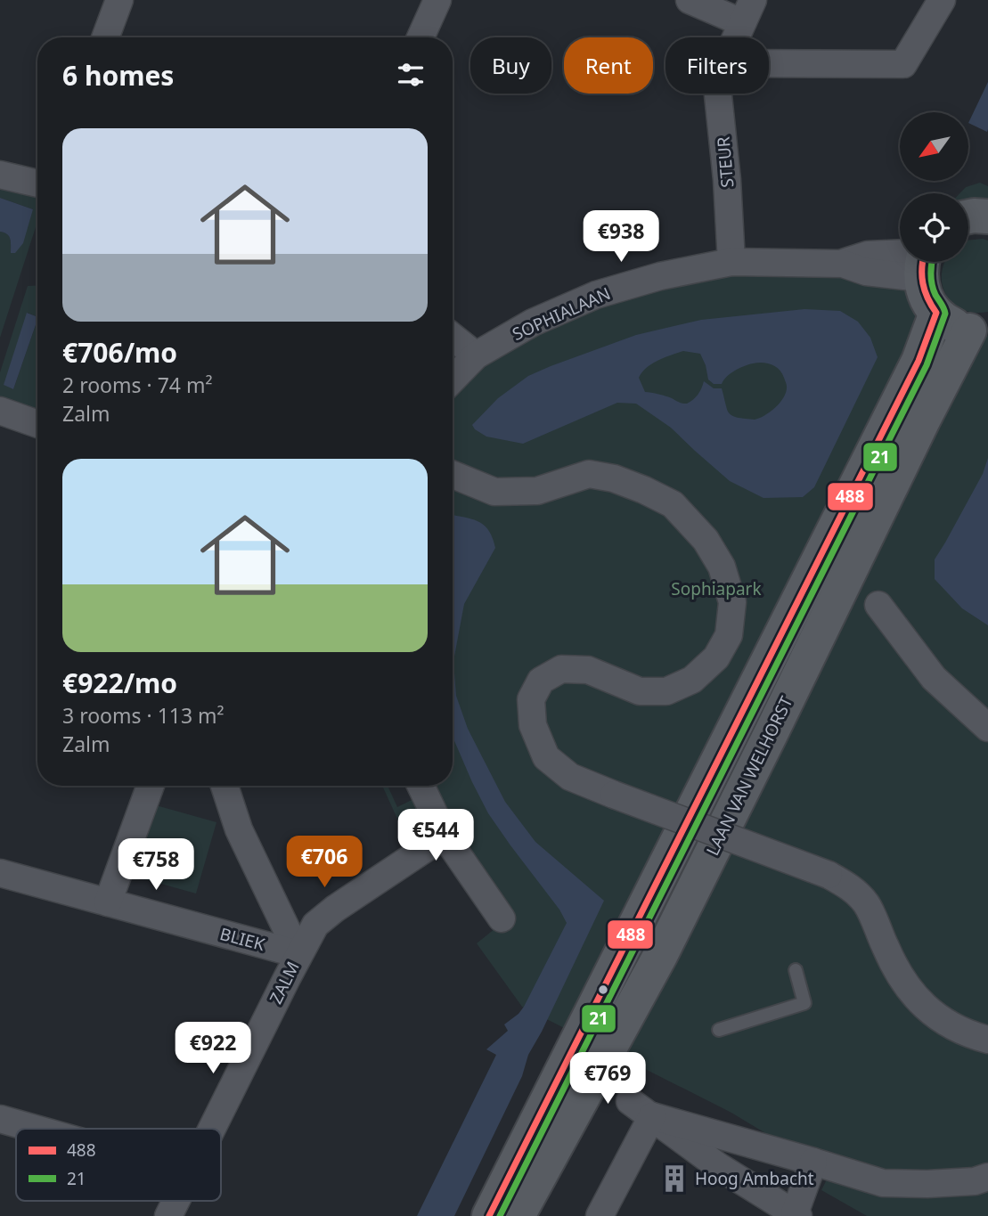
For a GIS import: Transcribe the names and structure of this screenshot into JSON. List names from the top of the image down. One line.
{"streets":{"main road":["LAAN VAN WELHORST"],"street":["STEUR","SOPHIALAAN","BLIEK","ZALM"]},"crossings":[["STEUR","SOPHIALAAN"],["BLIEK","ZALM"]],"parks":["Sophiapark"],"places":{"building":["Hoog Ambacht"]},"lines":["transit line 488","transit line 21"],"legend":["488","21"],"north":"bottom left","page":{"chip":["Buy","Rent","Filters"],"heading":"6 homes","list":[{"name":"€706/mo","note":"2 rooms · 74 m² · Zalm"},{"name":"€922/mo","note":"3 rooms · 113 m² · Zalm"}],"price":["€938","€544","€706","€758","€922","€769"]}}
